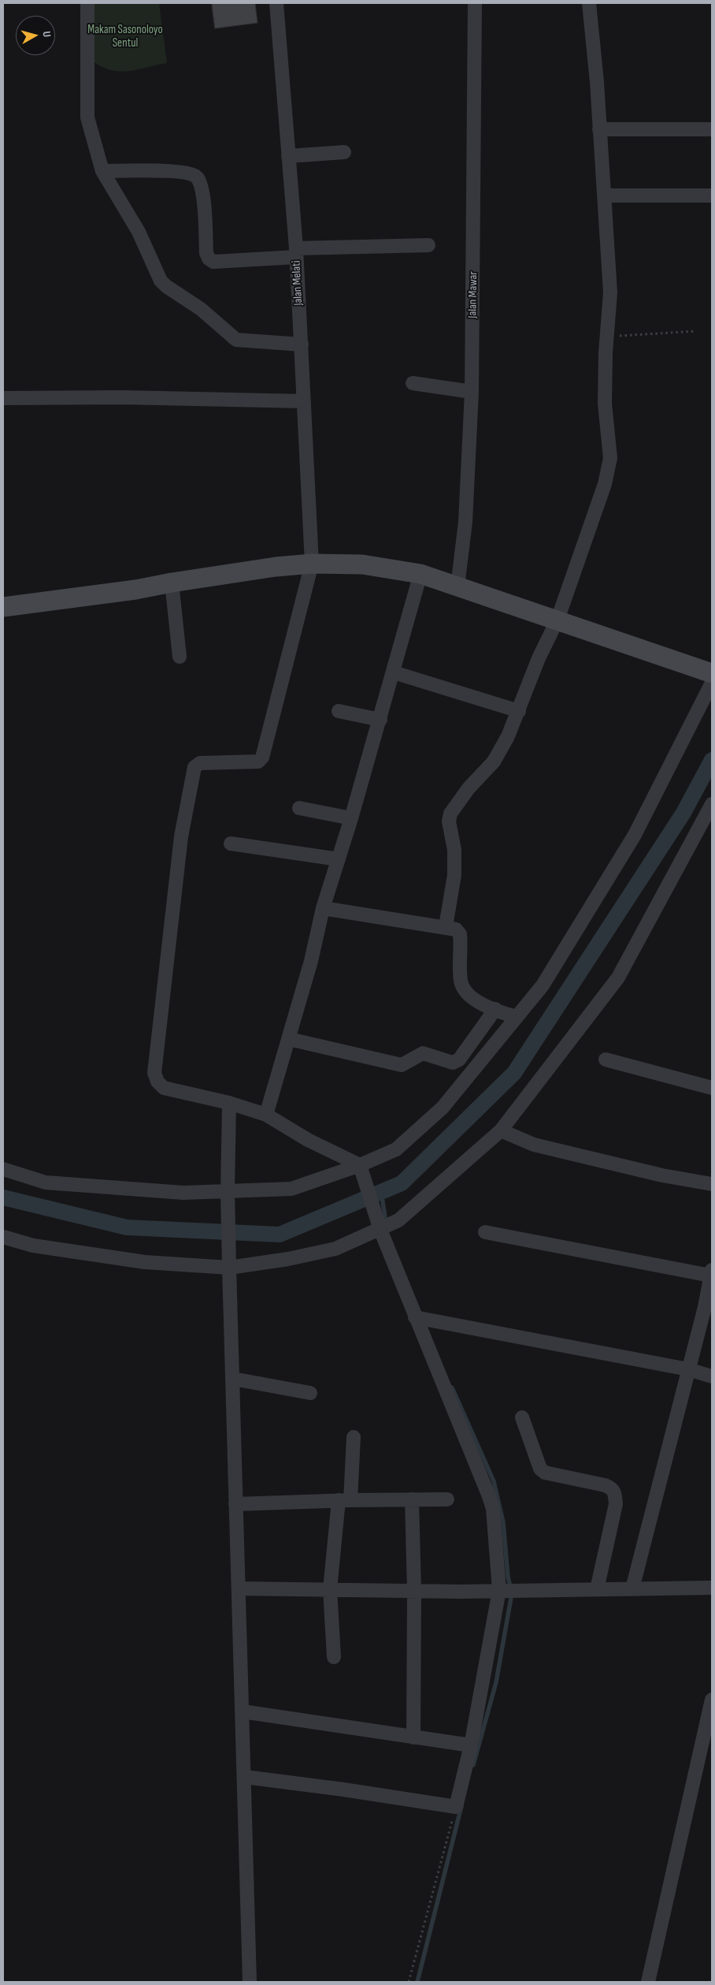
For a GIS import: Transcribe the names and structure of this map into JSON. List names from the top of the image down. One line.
{"streets":{"street":["Jalan Melati","Jalan Mawar"]},"parks":["Makam Sasonoloyo Sentul"],"north":"right"}
